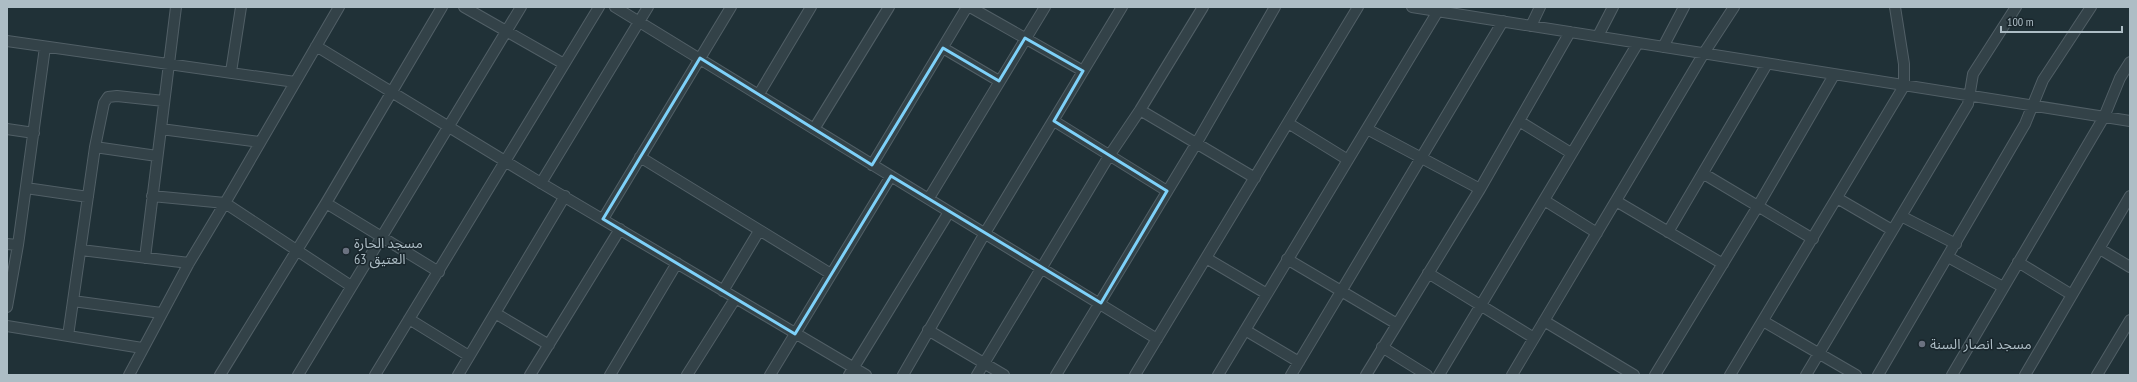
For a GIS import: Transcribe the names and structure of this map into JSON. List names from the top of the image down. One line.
{"places":["مسجد الحارة 63 العتيق","مسجد انصار السنة"],"scale_bar":"100 m"}
